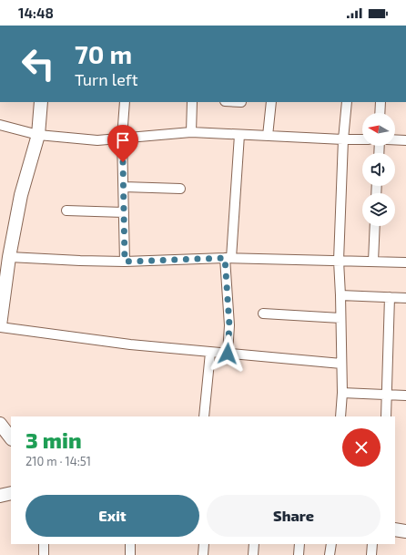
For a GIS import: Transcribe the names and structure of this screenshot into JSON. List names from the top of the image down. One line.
{"north":"left","page":{"status":"14:48","turn":["70 m","Turn left"],"heading":["3 min","210 m · 14:51"],"buttons":["Exit","Share"]}}
